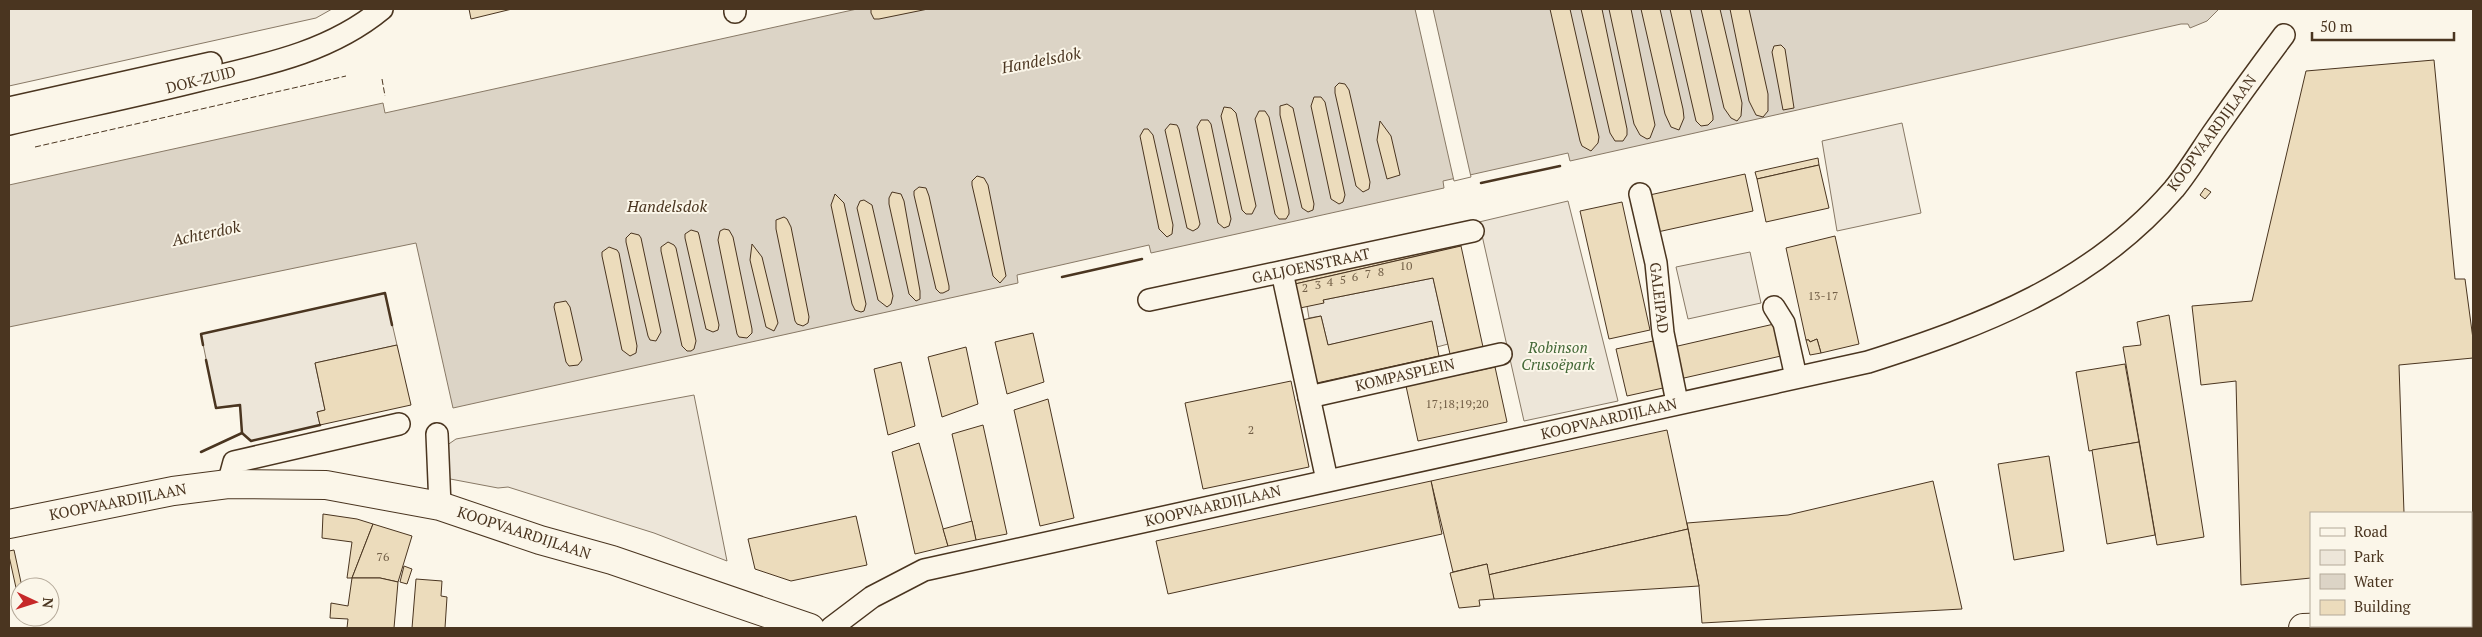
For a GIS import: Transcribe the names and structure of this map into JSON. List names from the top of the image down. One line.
{"streets":{"main road":["KOOPVAARDIJLAAN"],"street":["DOK-ZUID","GALJOENSTRAAT","GALEIPAD","KOMPASPLEIN"]},"crossings":[["KOOPVAARDIJLAAN","GALEIPAD"]],"water":["Handelsdok","Achterdok"],"parks":["Robinson Crusoëpark"],"house_numbers":["10","8","7","6","5","4","3","2","13-17","17;18;19;20","2","76"],"legend":["Road","Park","Water","Building"],"scale_bar":"50 m","north":"right"}
